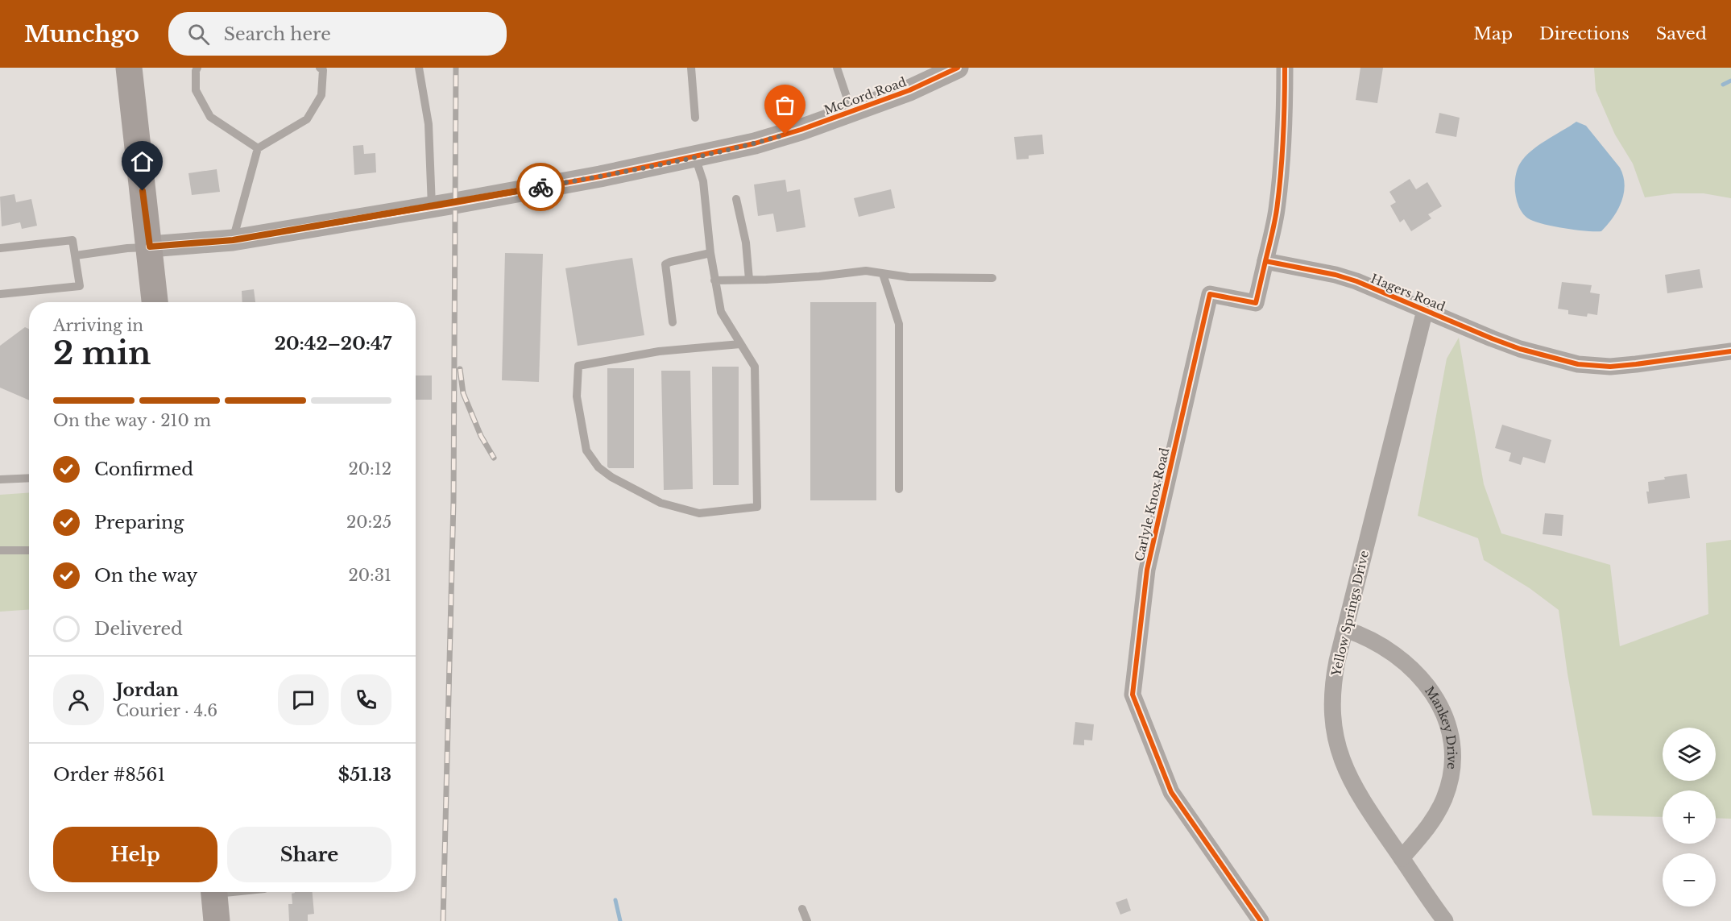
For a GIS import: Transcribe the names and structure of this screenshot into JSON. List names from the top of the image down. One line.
{"streets":{"street":["McCord Road","Hagers Road","Carlyle Knox Road","Yellow Springs Drive","Mankey Drive"]},"crossings":[["Hagers Road","Carlyle Knox Road"],["Hagers Road","Yellow Springs Drive"],["Yellow Springs Drive","Mankey Drive"]],"page":{"header":"Munchgo","search":"Search here","nav":["Map","Directions","Saved"],"heading":["2 min","Arriving in","20:42–20:47"],"panel":["Jordan","Courier · 4.6","Order #8561","$51.13"],"bar":"On the way · 210 m","list":[["Confirmed","20:12"],["Preparing","20:25"],["On the way","20:31"],"Delivered"],"map_buttons":["+","−"],"buttons":["Help","Share"]}}
